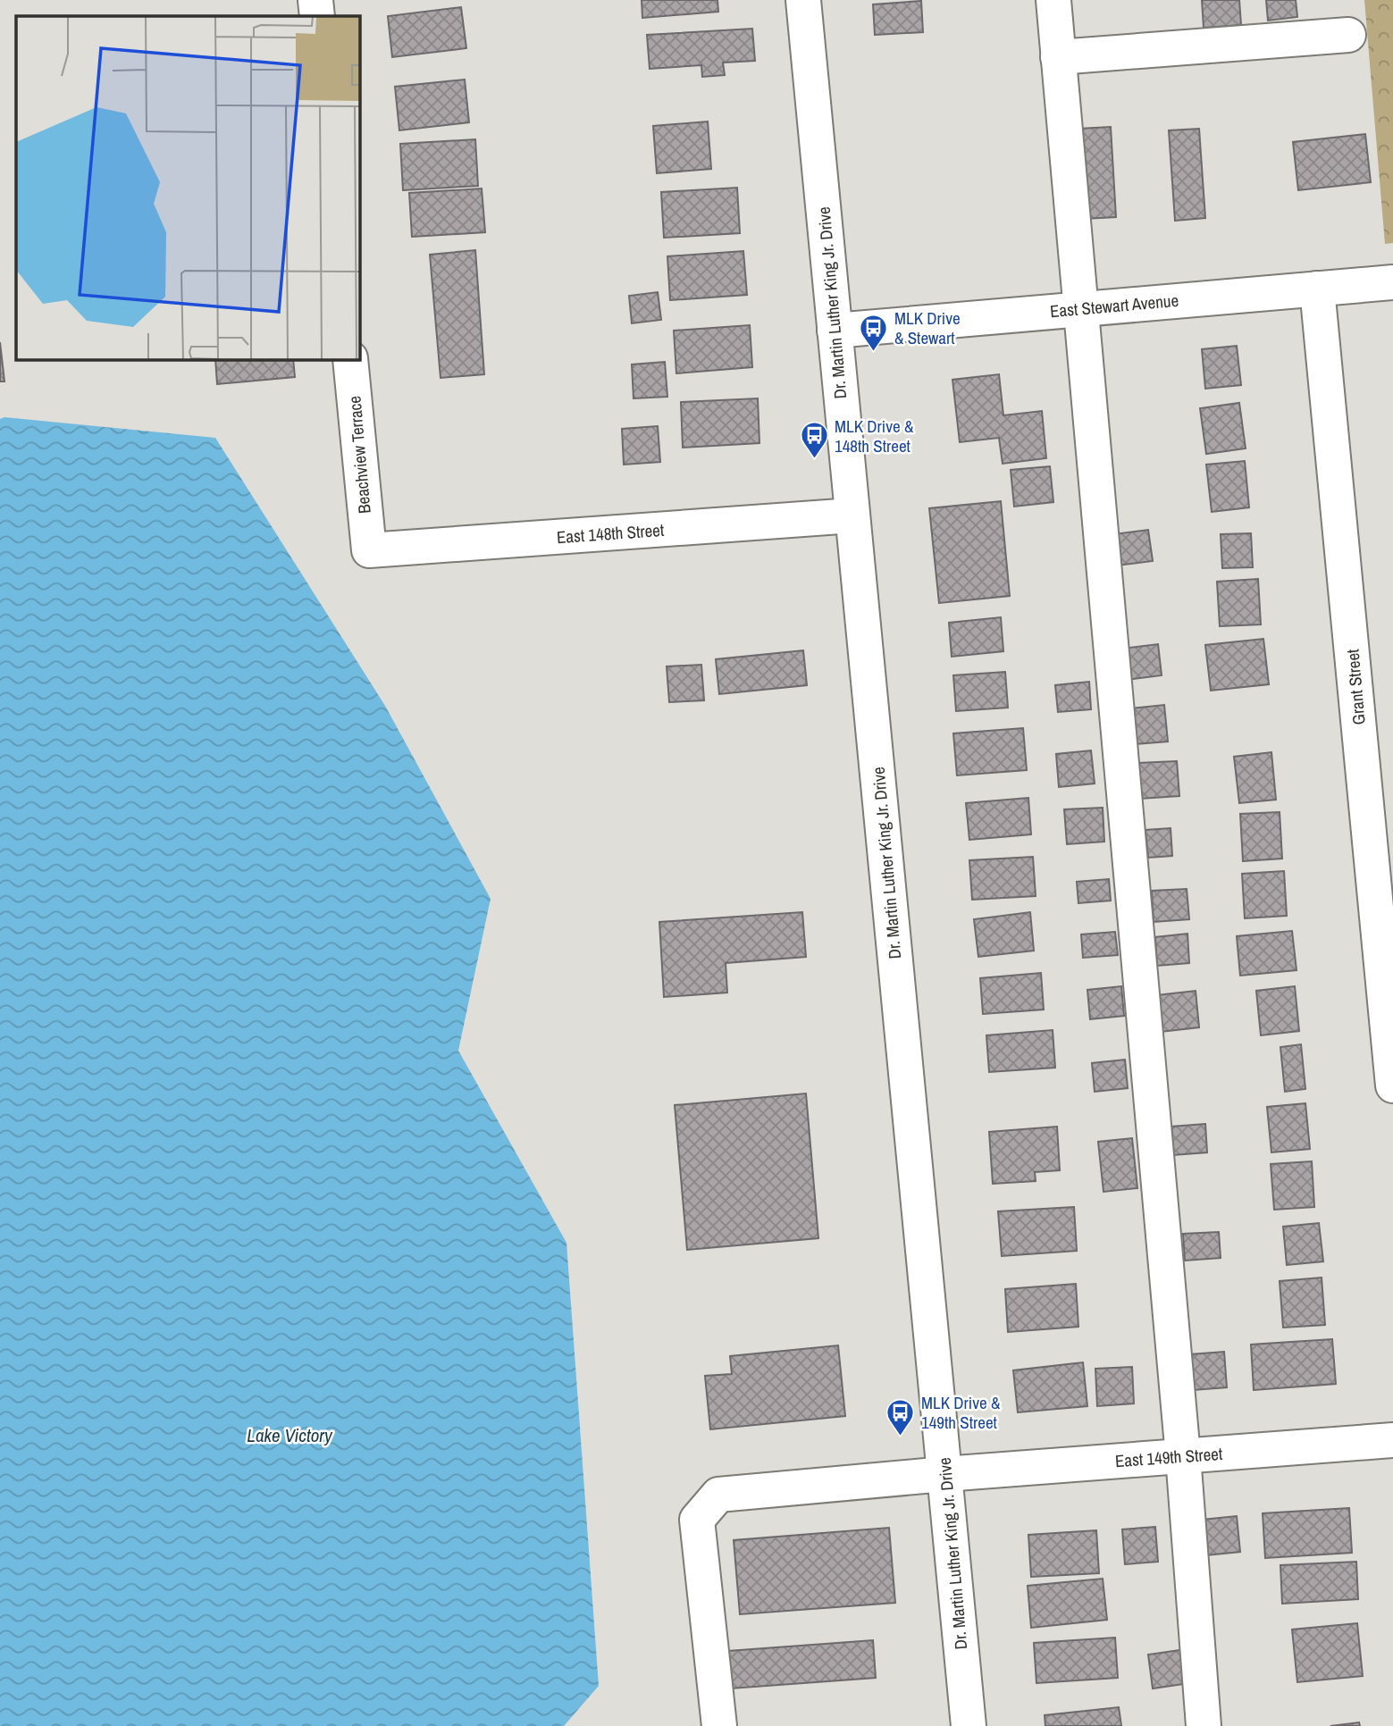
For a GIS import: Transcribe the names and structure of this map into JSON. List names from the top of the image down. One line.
{"streets":{"street":["Dr. Martin Luther King Jr. Drive","East Stewart Avenue","Beachview Terrace","East 148th Street","Grant Street","East 149th Street"]},"crossings":[["Dr. Martin Luther King Jr. Drive","East Stewart Avenue"],["Dr. Martin Luther King Jr. Drive","East 148th Street"],["Dr. Martin Luther King Jr. Drive","East 149th Street"],["East Stewart Avenue","Grant Street"],["Beachview Terrace","East 148th Street"]],"water":["Lake Victory"],"places":{"bus stop":["MLK Drive & Stewart","MLK Drive & 148th Street","MLK Drive & 149th Street"]}}
